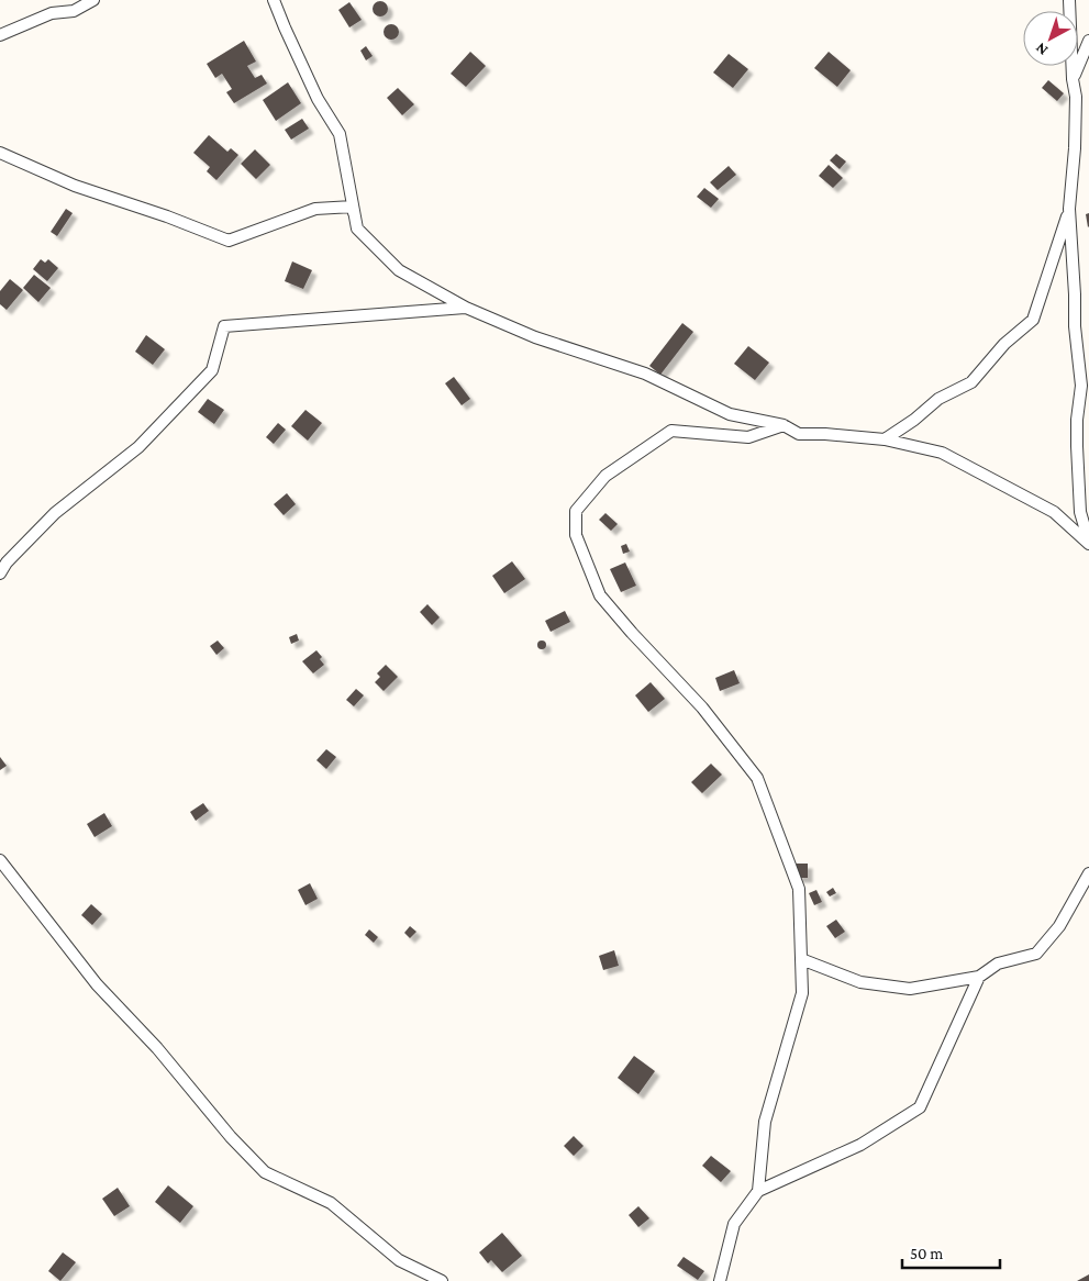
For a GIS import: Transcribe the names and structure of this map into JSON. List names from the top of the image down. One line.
{"scale_bar":"50 m","north":"bottom left"}
